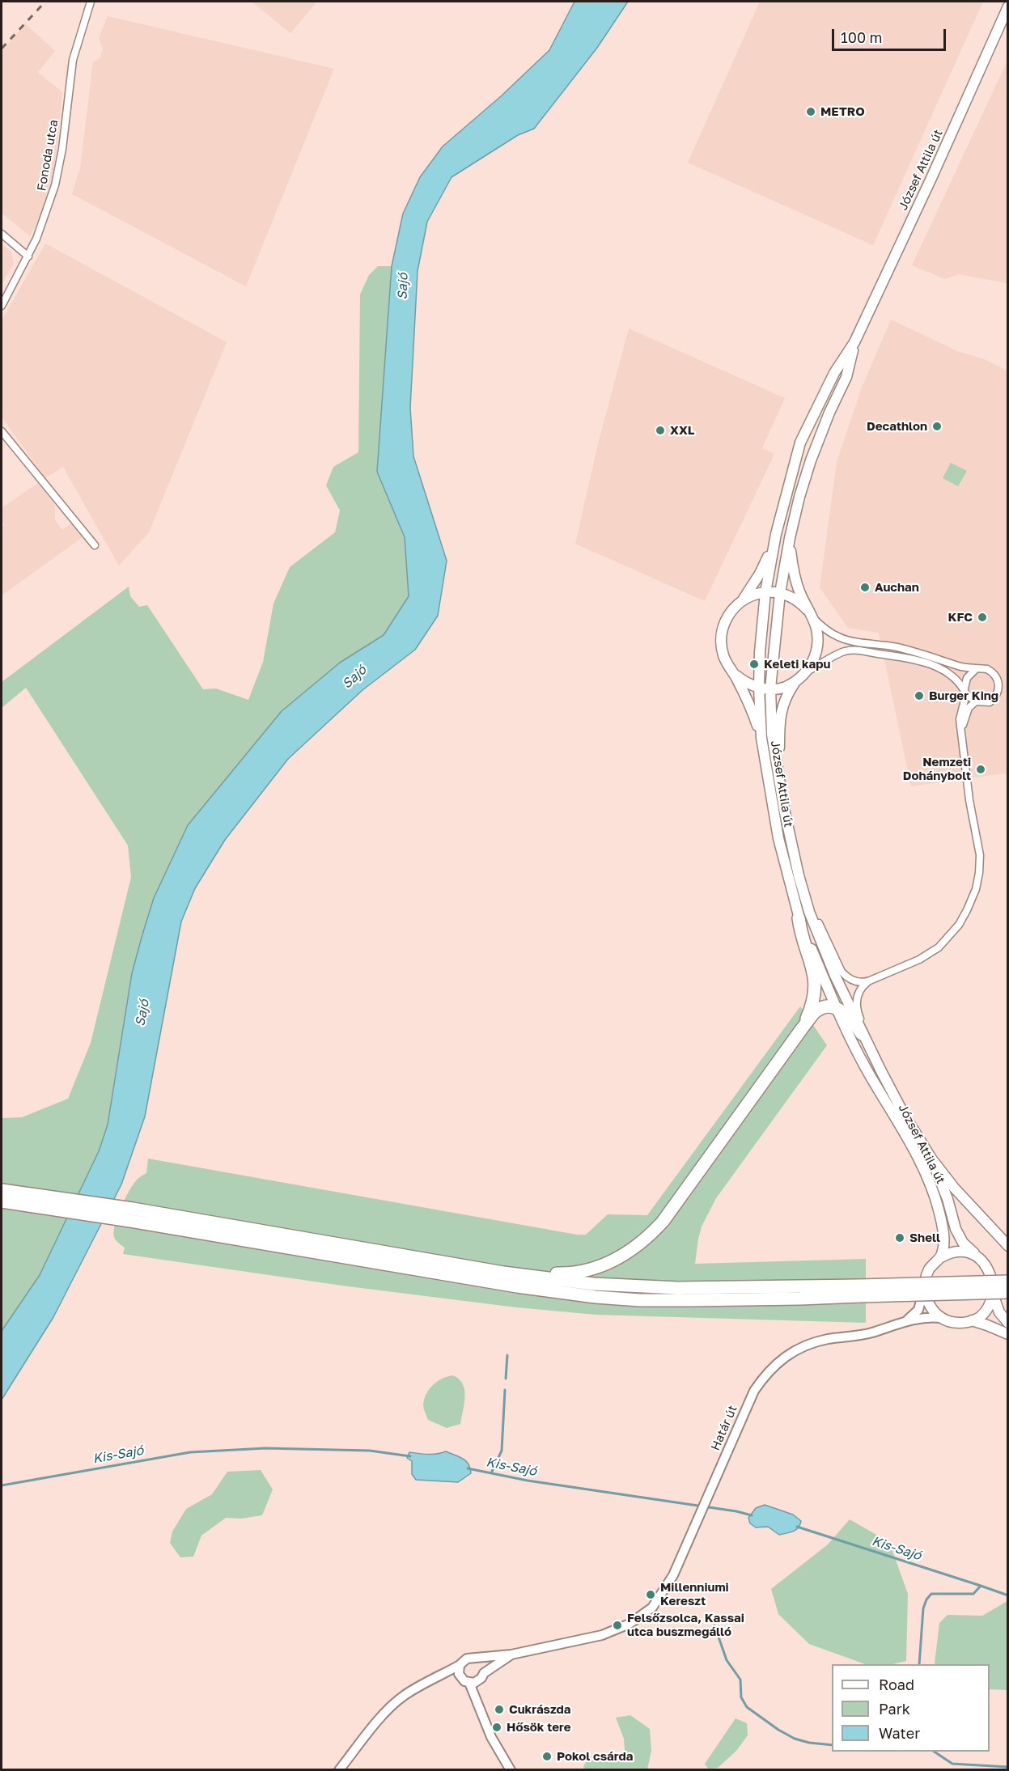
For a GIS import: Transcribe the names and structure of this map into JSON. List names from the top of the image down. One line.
{"streets":{"main road":["József Attila út","Határ út"],"street":["Fonoda utca"]},"crossings":[["József Attila út","Határ út"]],"water":["Sajó","Kis-Sajó"],"places":["METRO","Decathlon","XXL","Auchan","KFC","Keleti kapu","Burger King","Nemzeti Dohánybolt","Shell","Millenniumi Kereszt","Felsőzsolca, Kassai utca buszmegálló","Cukrászda","Hősök tere","Pokol csárda"],"legend":["Road","Park","Water"],"scale_bar":"100 m"}
